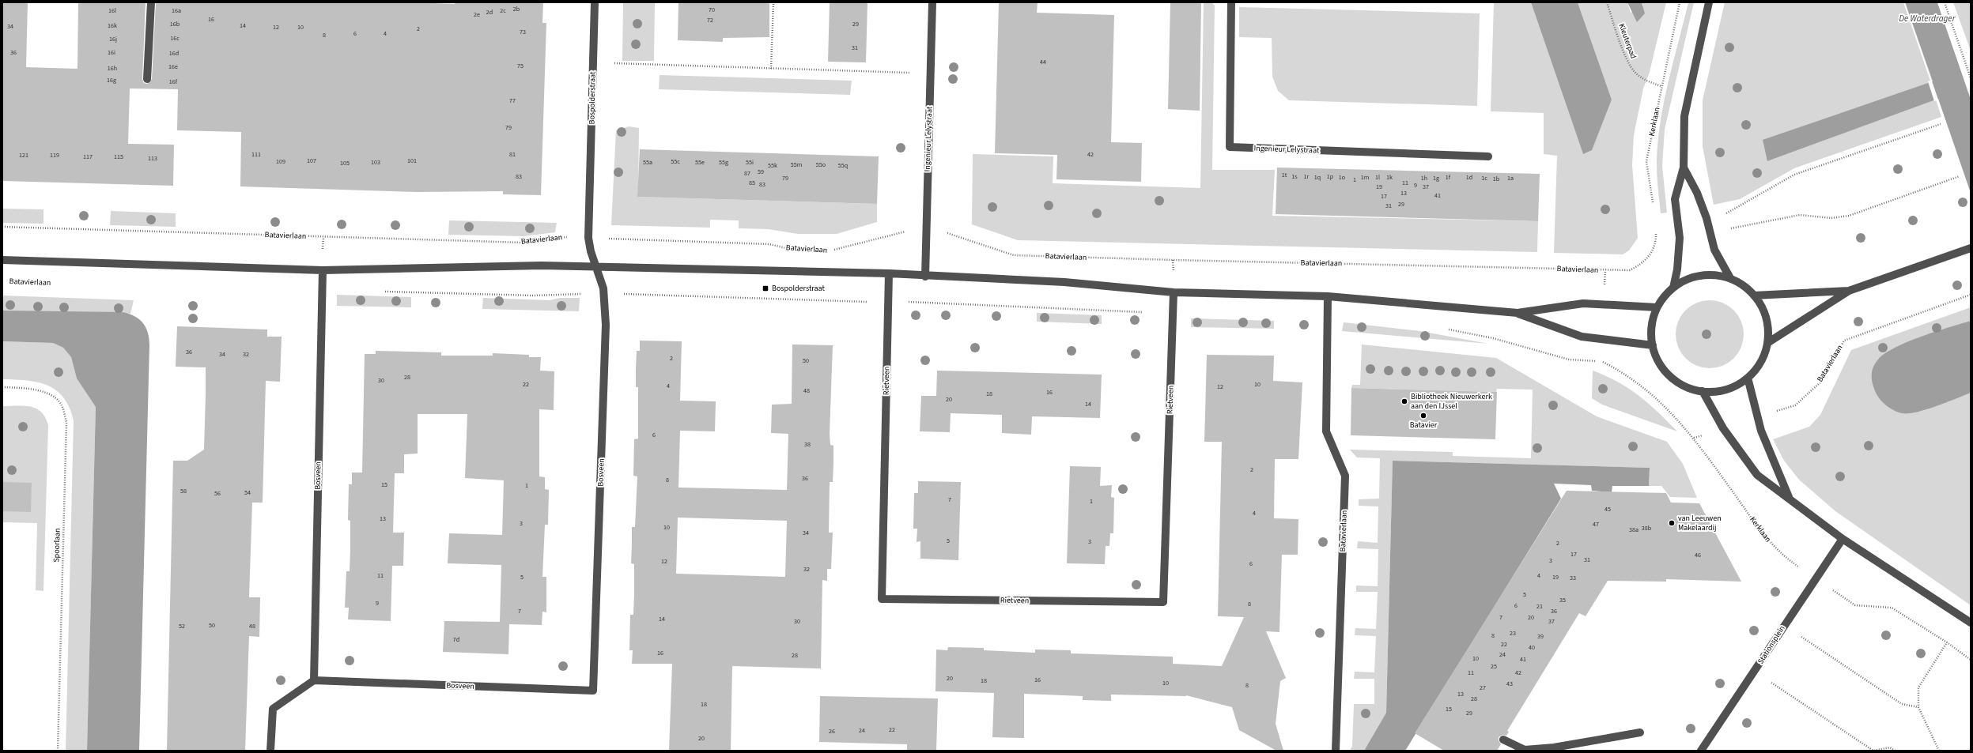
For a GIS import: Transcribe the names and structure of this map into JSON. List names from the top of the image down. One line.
{"streets":{"street":["Bospolderstraat","Ingenieur Lelystraat","Batavierlaan","Rietveen","Bosveen","Stationsplein"],"path":["Kleuterpad","Kerklaan","Spoorlaan"]},"crossings":[["Kleuterpad","Kerklaan"],["Bospolderstraat","Batavierlaan"],["Bospolderstraat","Bosveen"],["Kerklaan","Stationsplein"],["Ingenieur Lelystraat","Batavierlaan"]],"water":["De Waterdrager"],"places":{"transit":["Bospolderstraat"],"other":["Bibliotheek Nieuwerkerk aan den IJssel","Batavier","van Leeuwen Makelaardij"]},"house_numbers":["2b","70","16l","16a","2c","2d","2e","16","72","16b","29","16k","14","34","12","10","2","73","6","4","8","16c","16j","31","36","16i","16d","44","75","16e","16h","16g","16f","77","79","111","81","42","121","119","117","115","113","107","101","109","55c","103","55a","55e","55g","55i","105","55m","55o","55k","55q","59","87","1t","83","1s","1r","1p","1q","1o","1m","1l","1k","1f","1d","79","1h","1g","1c","1a","1b","1","85","11","83","9","19","37","13","41","17","29","31","36","34","32","2","50","28","30","22","10","4","12","48","16","18","20","14","6","38","2","36","8","15","1","58","54","56","7","1","45","4","13","3","47","10","38b","38a","34","5","3","2","17","46","31","3","12","6","32","11","4","5","19","33","5","35","9","8","6","21","7","36","7","20","14","30","37","50","52","48","23","8","39","7d","22","40","16","24","28","10","41","25","11","42","20","16","18","10","43","8","27","13","28","18","15","29","22","24","26","20"]}
